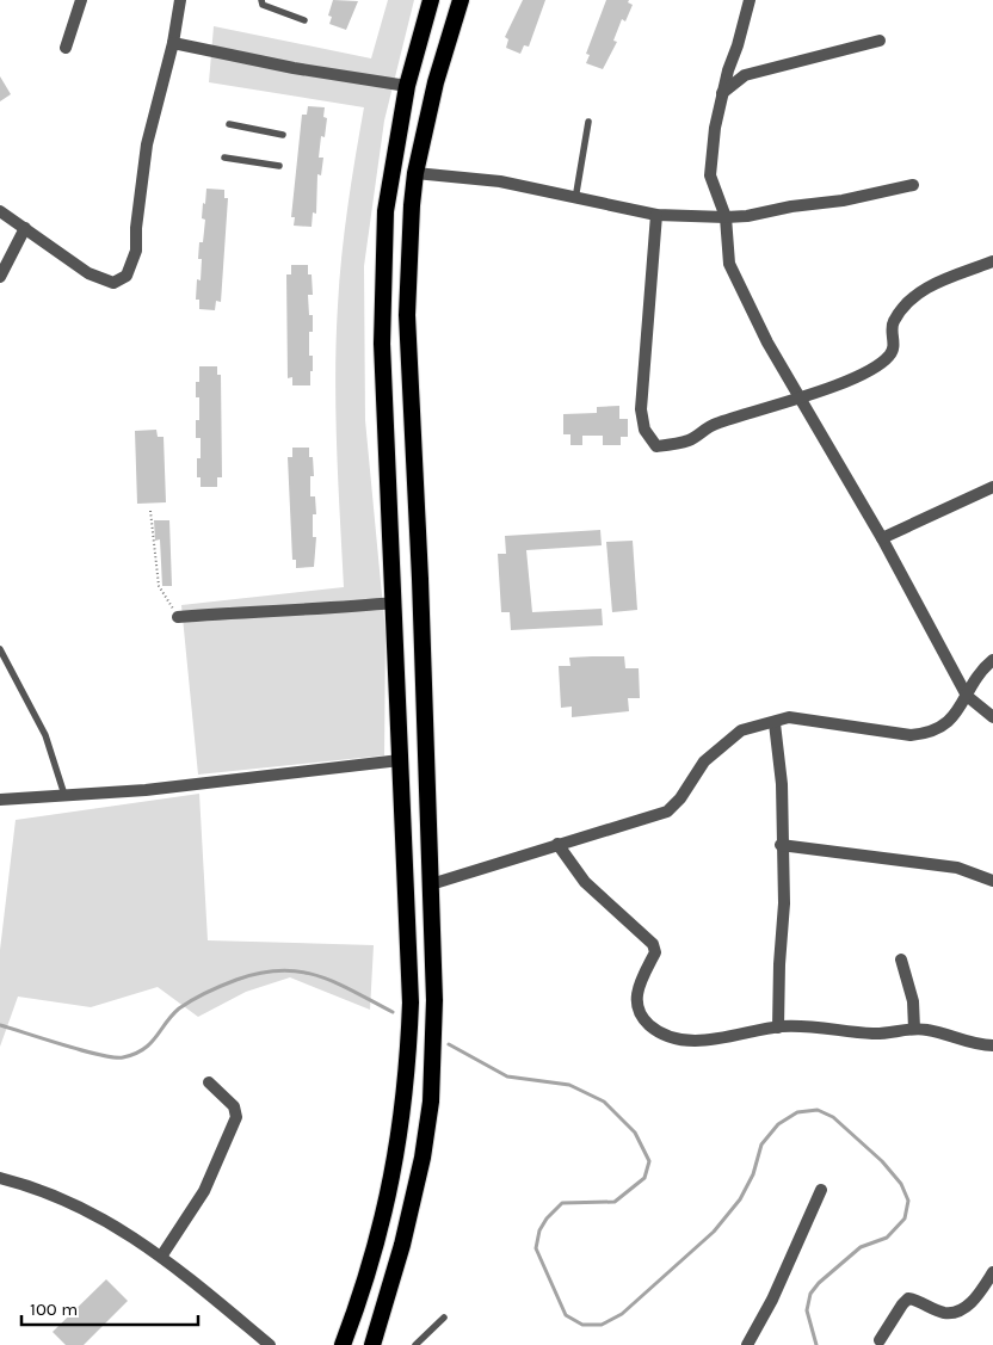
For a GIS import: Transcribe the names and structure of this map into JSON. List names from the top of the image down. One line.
{"scale_bar":"100 m"}
